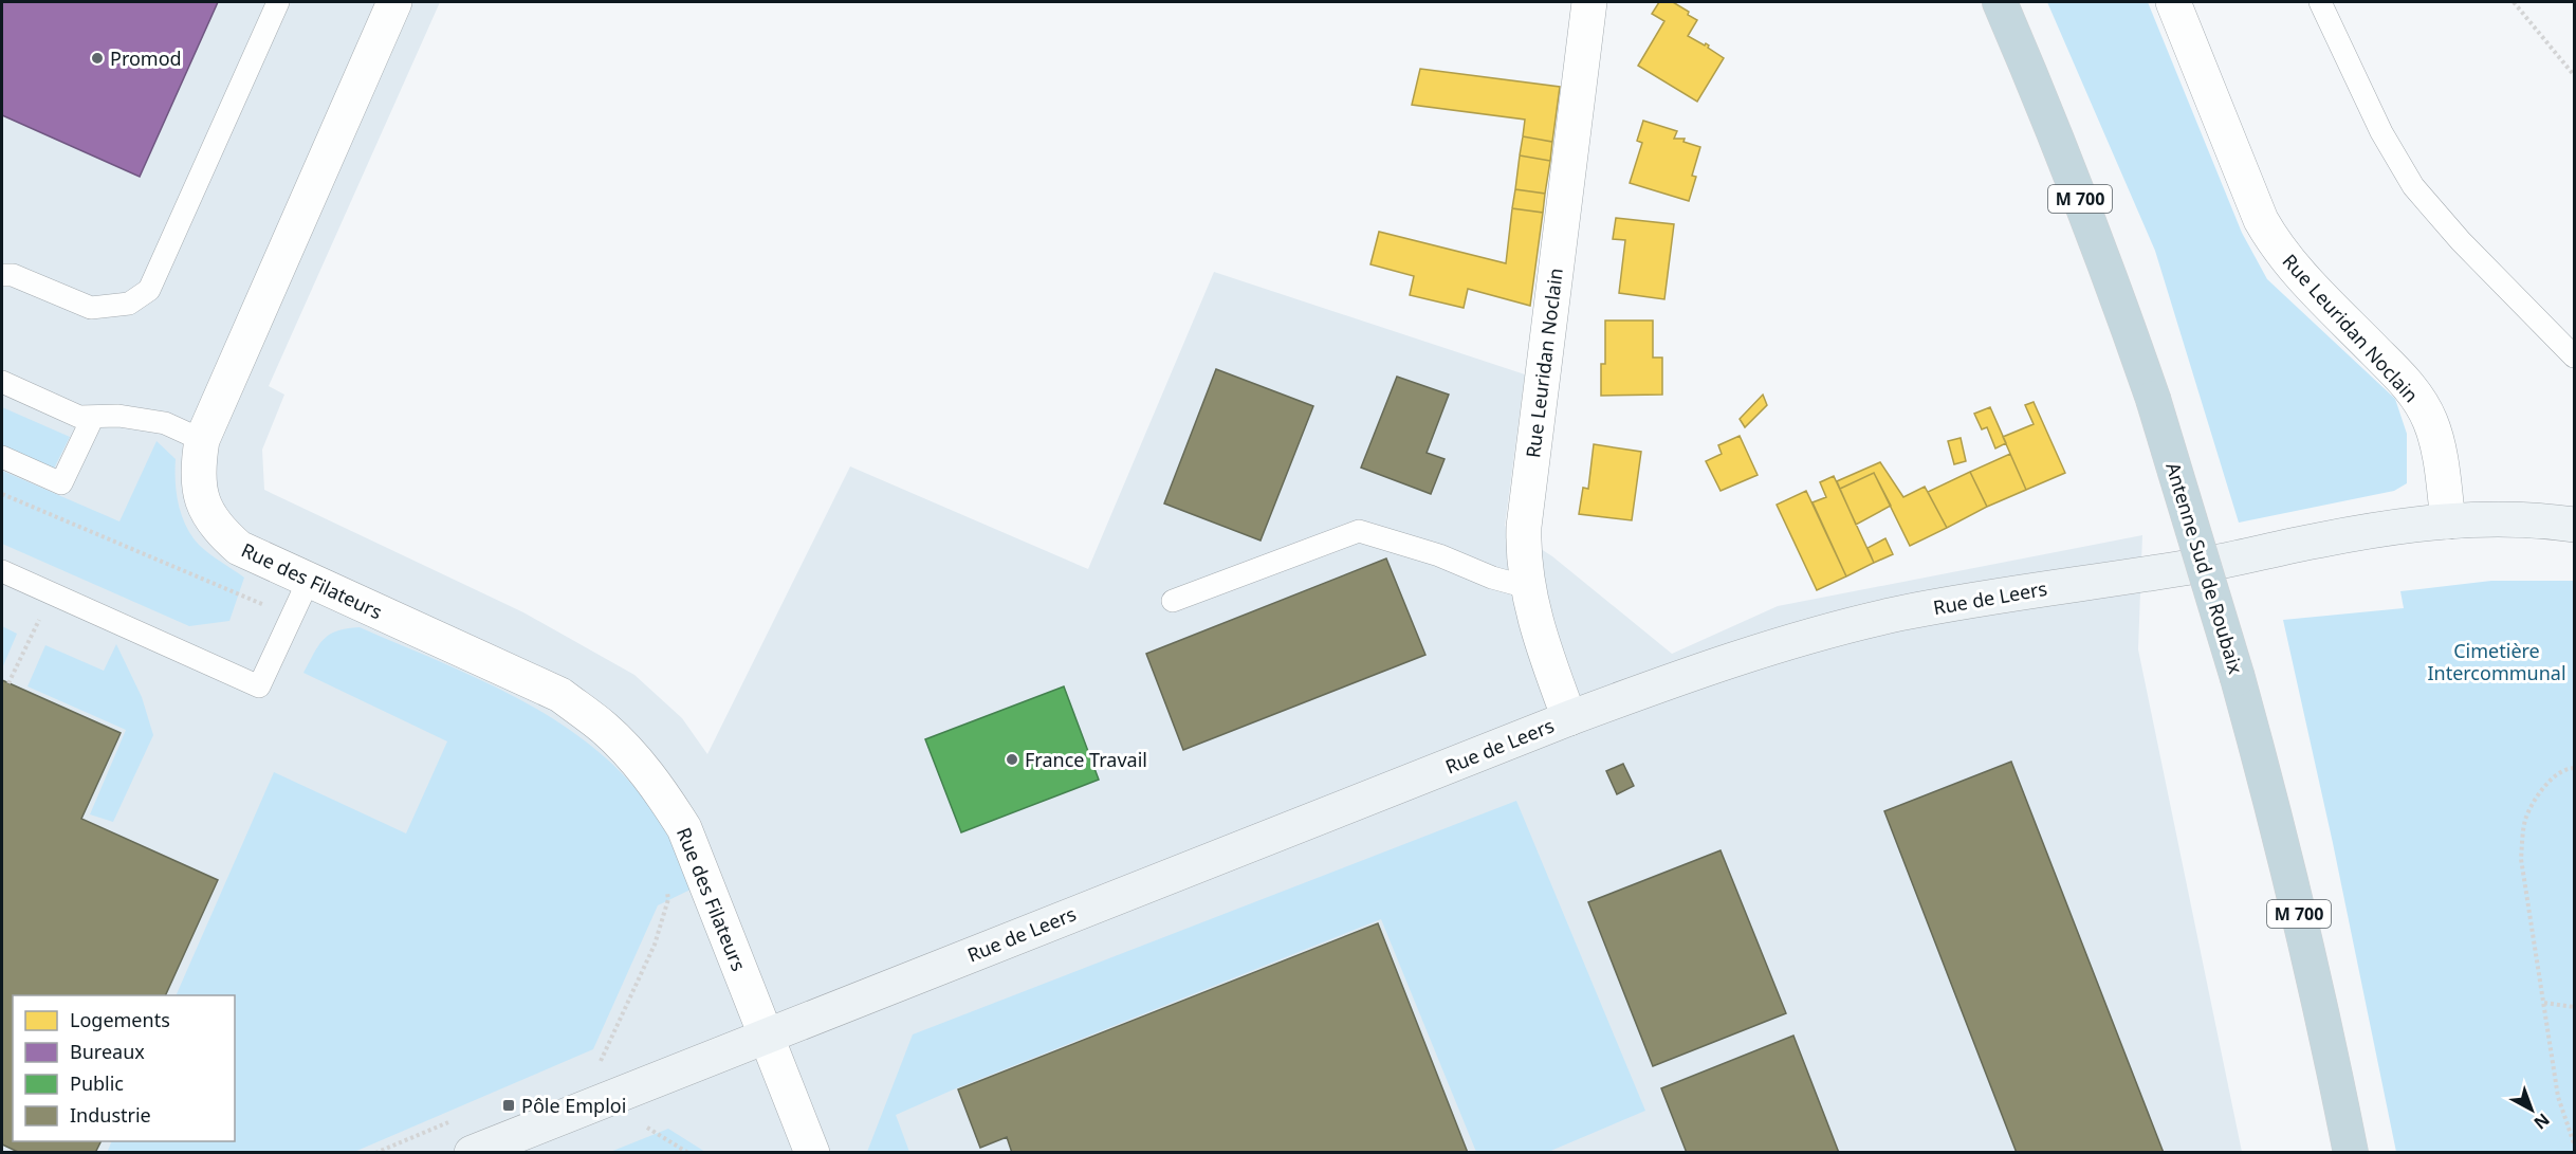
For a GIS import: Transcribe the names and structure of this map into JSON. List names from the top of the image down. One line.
{"streets":{"highway":["M 700","Antenne Sud de Roubaix"],"street":["Rue Leuridan Noclain","Rue des Filateurs","Rue de Leers"]},"crossings":[["Rue Leuridan Noclain","Rue de Leers"],["Rue des Filateurs","Rue de Leers"]],"parks":["Cimetière Intercommunal"],"places":{"other":["Promod","France Travail"],"transit":["Pôle Emploi"]},"legend":["Logements","Bureaux","Public","Industrie"],"north":"bottom right"}
